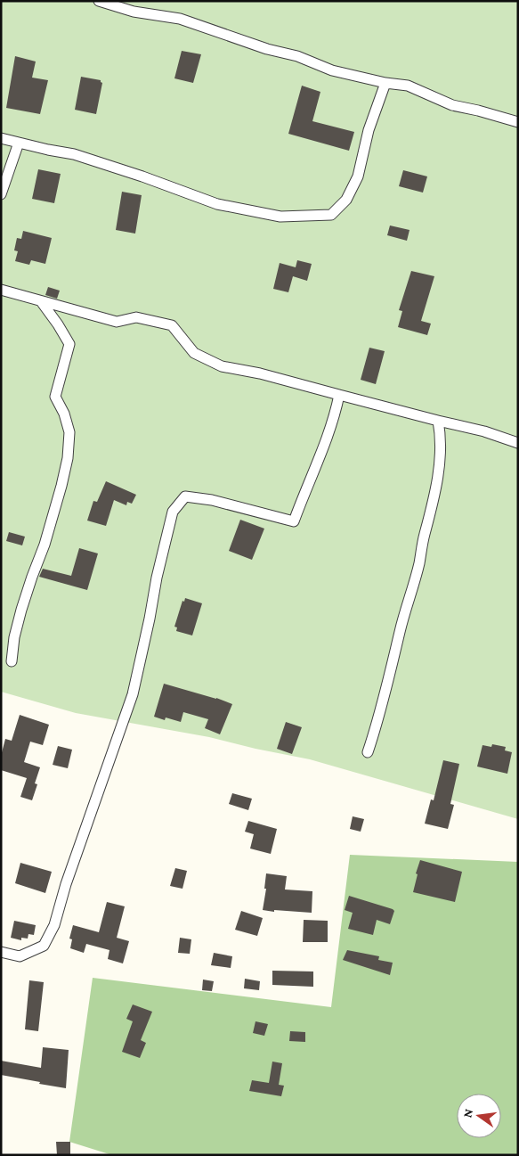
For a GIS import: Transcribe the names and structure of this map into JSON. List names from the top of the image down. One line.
{"north":"left"}
